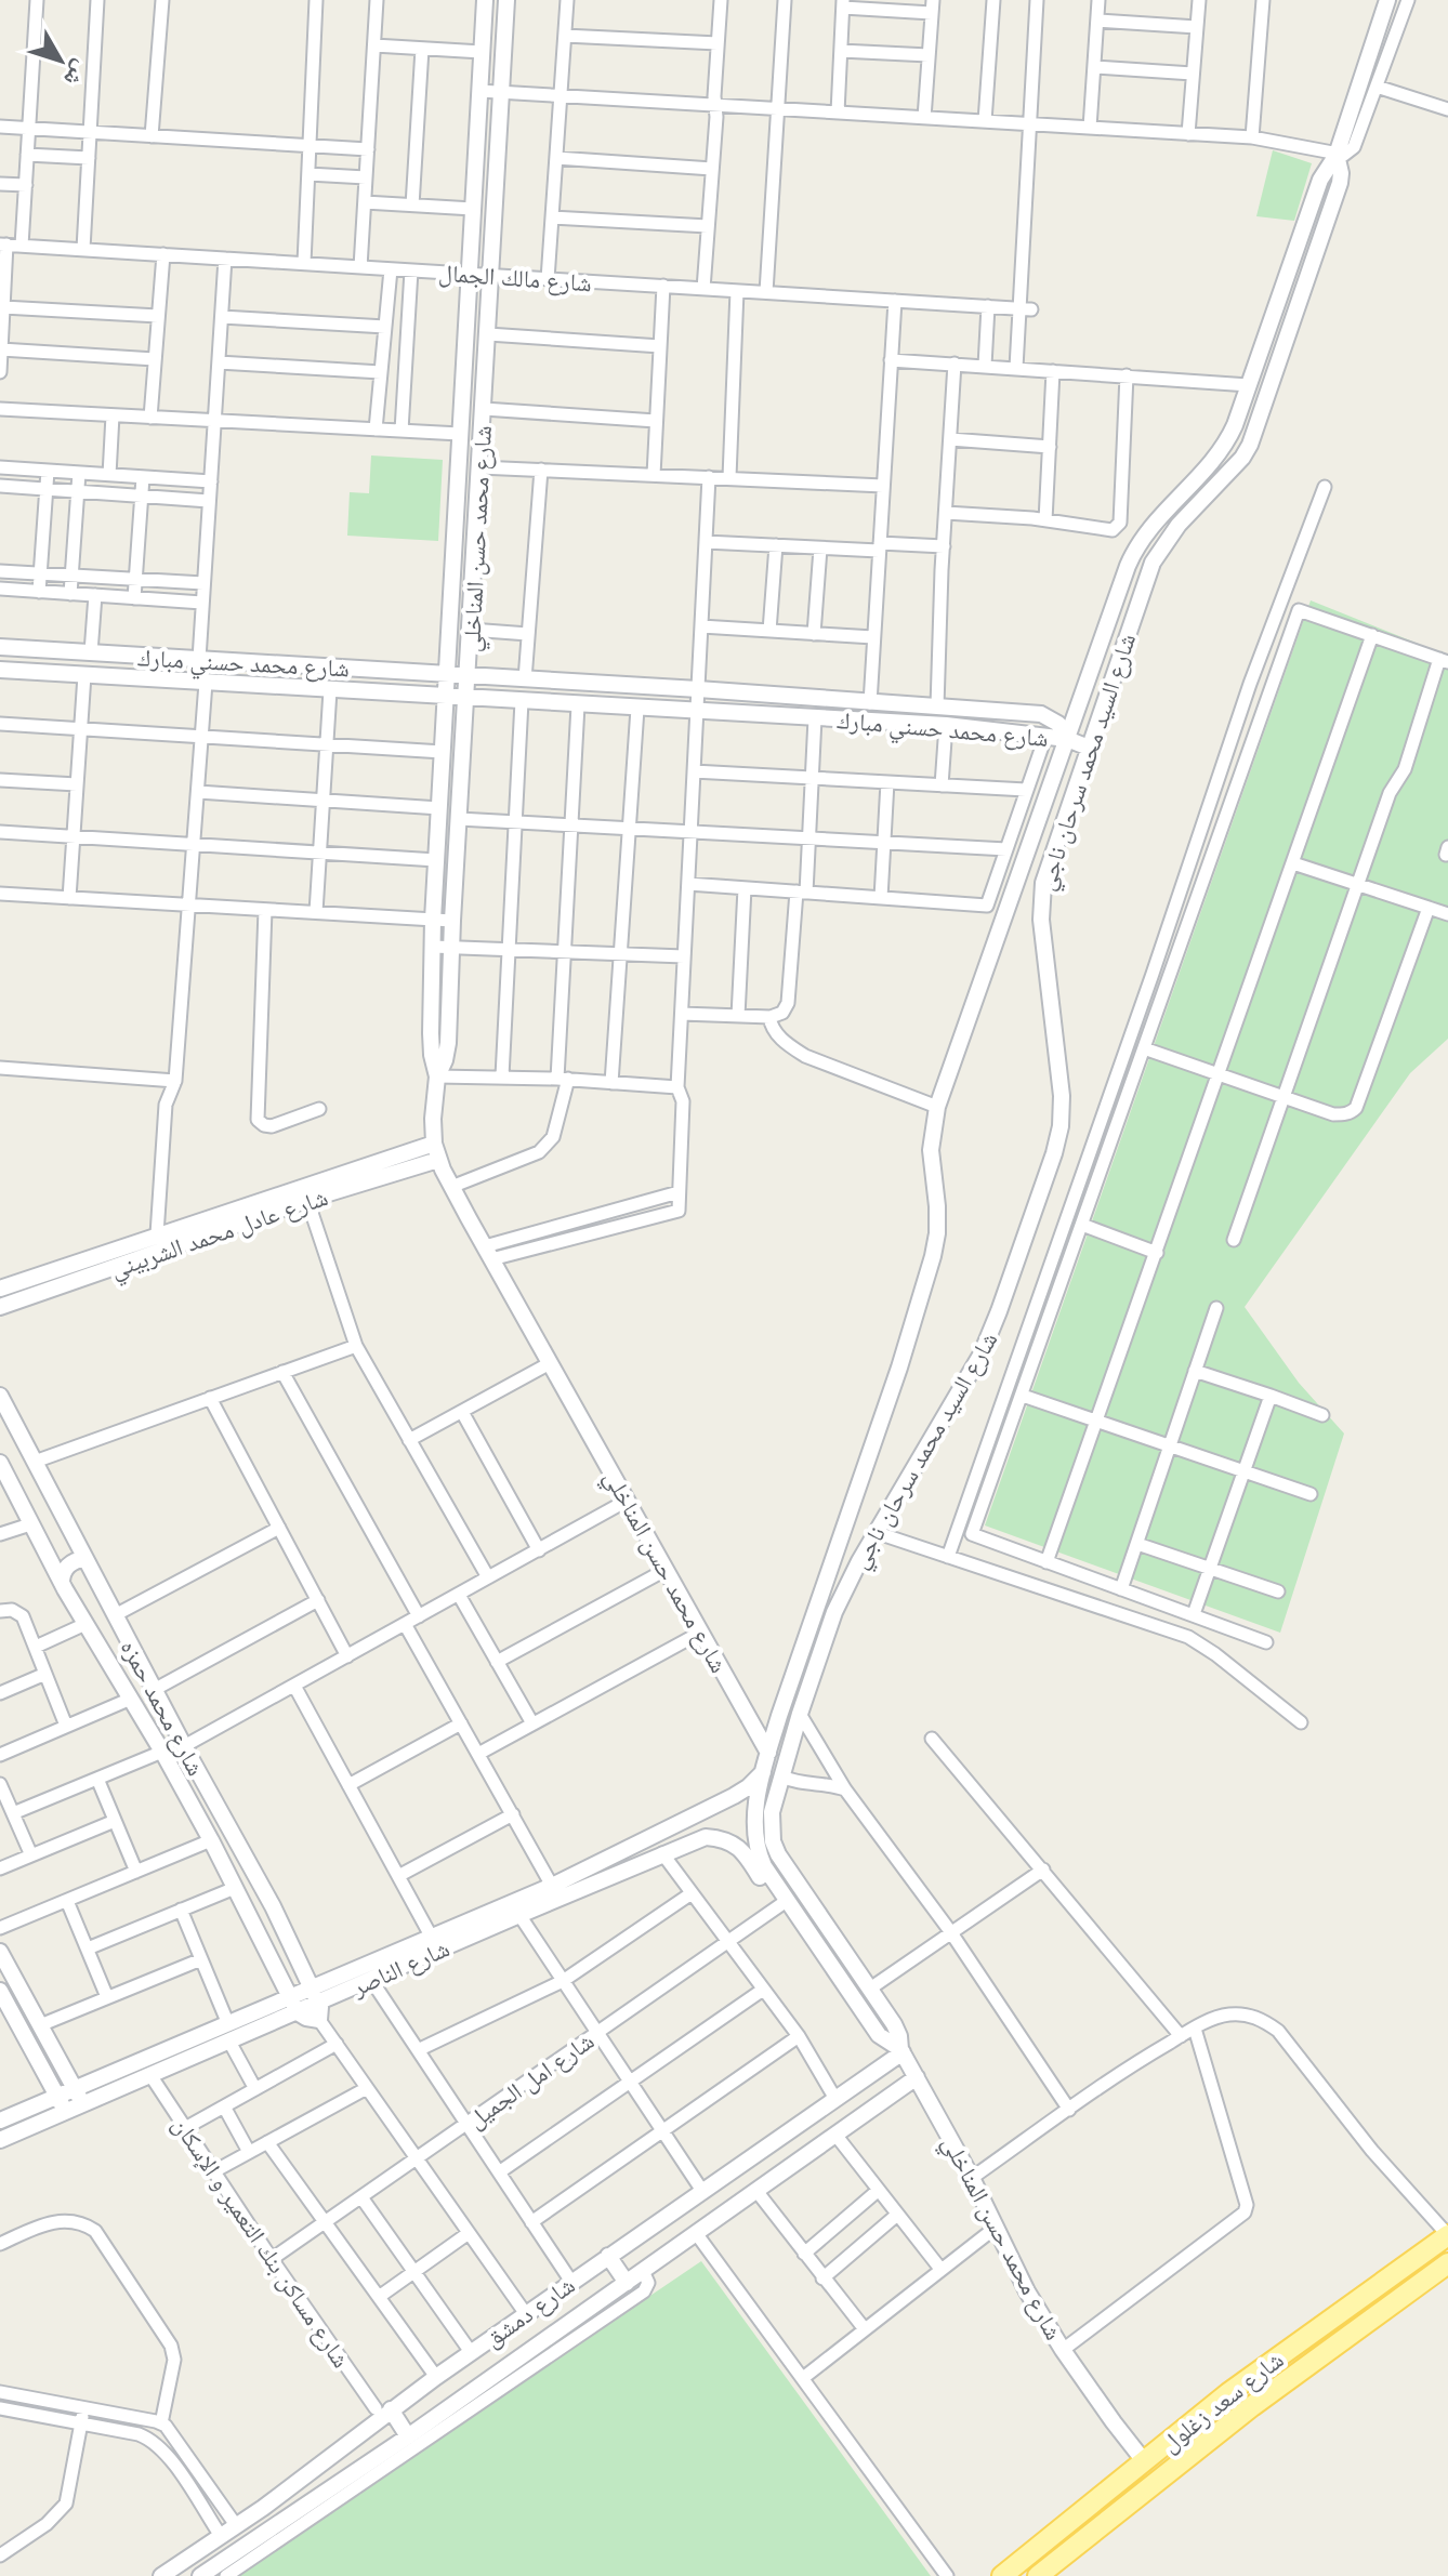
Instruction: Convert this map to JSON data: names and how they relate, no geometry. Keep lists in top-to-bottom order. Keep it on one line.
{"streets":{"main road":["شارع سعد زغلول"],"street":["شارع مالك الجمال","شارع محمد حسن المناخلي","شارع محمد حسني مبارك","شارع السيد محمد سرحان ناجي","شارع عادل محمد الشربيني","شارع محمد حمزه","شارع الناصر","شارع امل الجميل","شارع مساكن بنك التعمير و الإسكان","شارع دمشق"]},"crossings":[["شارع مالك الجمال","شارع محمد حسن المناخلي"],["شارع محمد حسن المناخلي","شارع محمد حسني مبارك"],["شارع محمد حسن المناخلي","شارع السيد محمد سرحان ناجي"],["شارع محمد حسن المناخلي","شارع عادل محمد الشربيني"],["شارع محمد حسن المناخلي","شارع الناصر"],["شارع محمد حسن المناخلي","شارع امل الجميل"],["شارع محمد حسن المناخلي","شارع دمشق"],["شارع محمد حسن المناخلي","شارع سعد زغلول"],["شارع محمد حسني مبارك","شارع السيد محمد سرحان ناجي"],["شارع محمد حمزه","شارع الناصر"],["شارع الناصر","شارع امل الجميل"],["شارع الناصر","شارع مساكن بنك التعمير و الإسكان"],["شارع امل الجميل","شارع مساكن بنك التعمير و الإسكان"],["شارع مساكن بنك التعمير و الإسكان","شارع دمشق"]],"north":"bottom right"}
